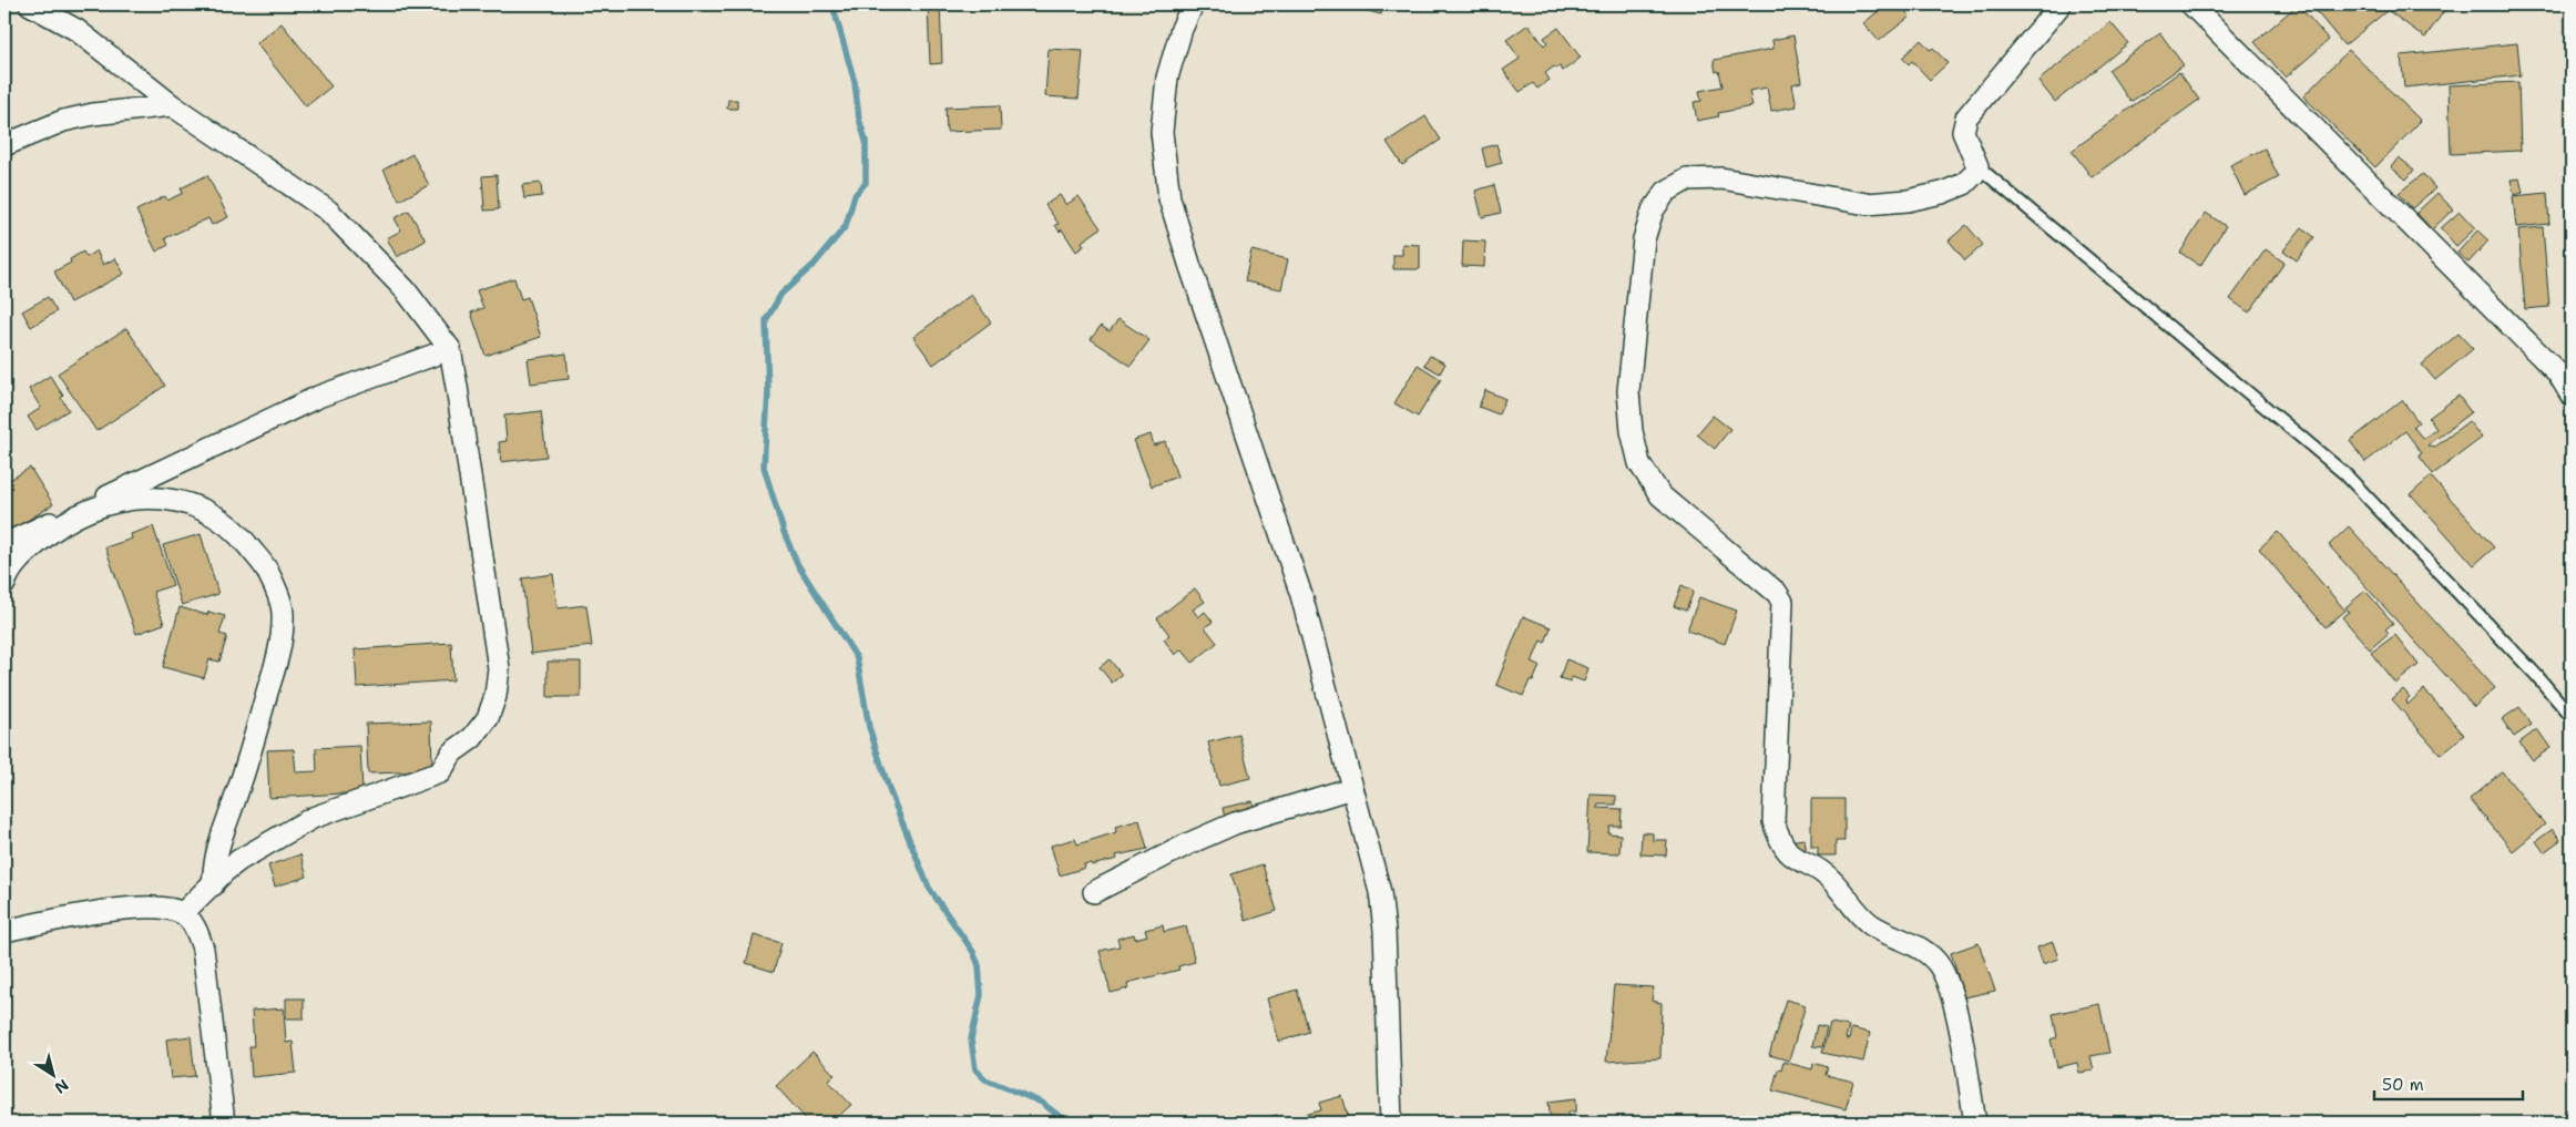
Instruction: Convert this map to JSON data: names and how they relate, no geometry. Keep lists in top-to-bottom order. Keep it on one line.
{"scale_bar":"50 m","north":"bottom right"}
